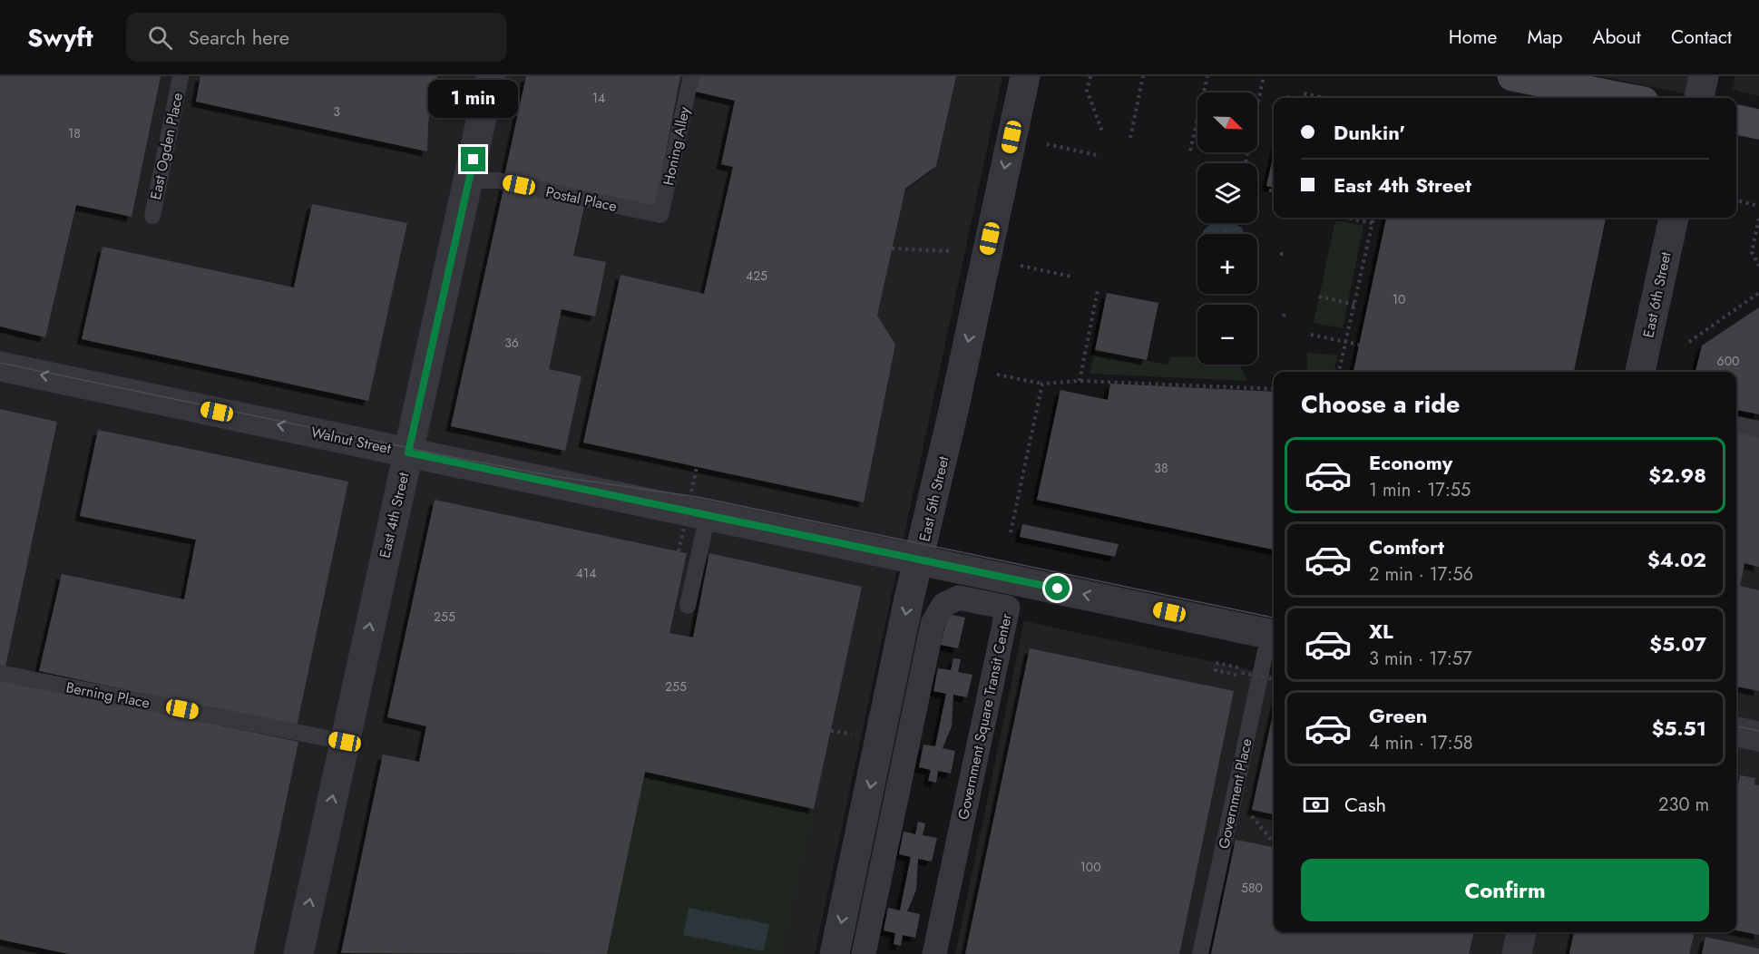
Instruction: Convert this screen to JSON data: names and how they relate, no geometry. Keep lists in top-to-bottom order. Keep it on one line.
{"streets":{"street":["East 6th Street","Walnut Street","East 5th Street","East 4th Street","Government Square Transit Center"],"lane":["East Ogden Place","Honing Alley","Postal Place","Berning Place","Government Place"]},"crossings":[["Honing Alley","Postal Place"],["Postal Place","East 4th Street"],["Walnut Street","East 5th Street"],["Walnut Street","East 4th Street"],["Walnut Street","Government Square Transit Center"],["Walnut Street","Government Place"],["East 4th Street","Berning Place"]],"one_way":["Walnut Street","East 5th Street","East 4th Street"],"house_numbers":["14","3","18","425","10","36","600","38","414","255","255","100","580"],"north":"bottom right","page":{"header":"Swyft","search":"Search here","nav":["Home","Map","About","Contact"],"bubble":"1 min","map_buttons":["+","−"],"banner":["Dunkin'","East 4th Street"],"heading":"Choose a ride","list":[{"name":"Economy","note":"1 min · 17:55","value":"$2.98"},{"name":"Comfort","note":"2 min · 17:56","value":"$4.02"},{"name":"XL","note":"3 min · 17:57","value":"$5.07"},{"name":"Green","note":"4 min · 17:58","value":"$5.51"}],"pay":["Cash","230 m"],"buttons":"Confirm"}}
